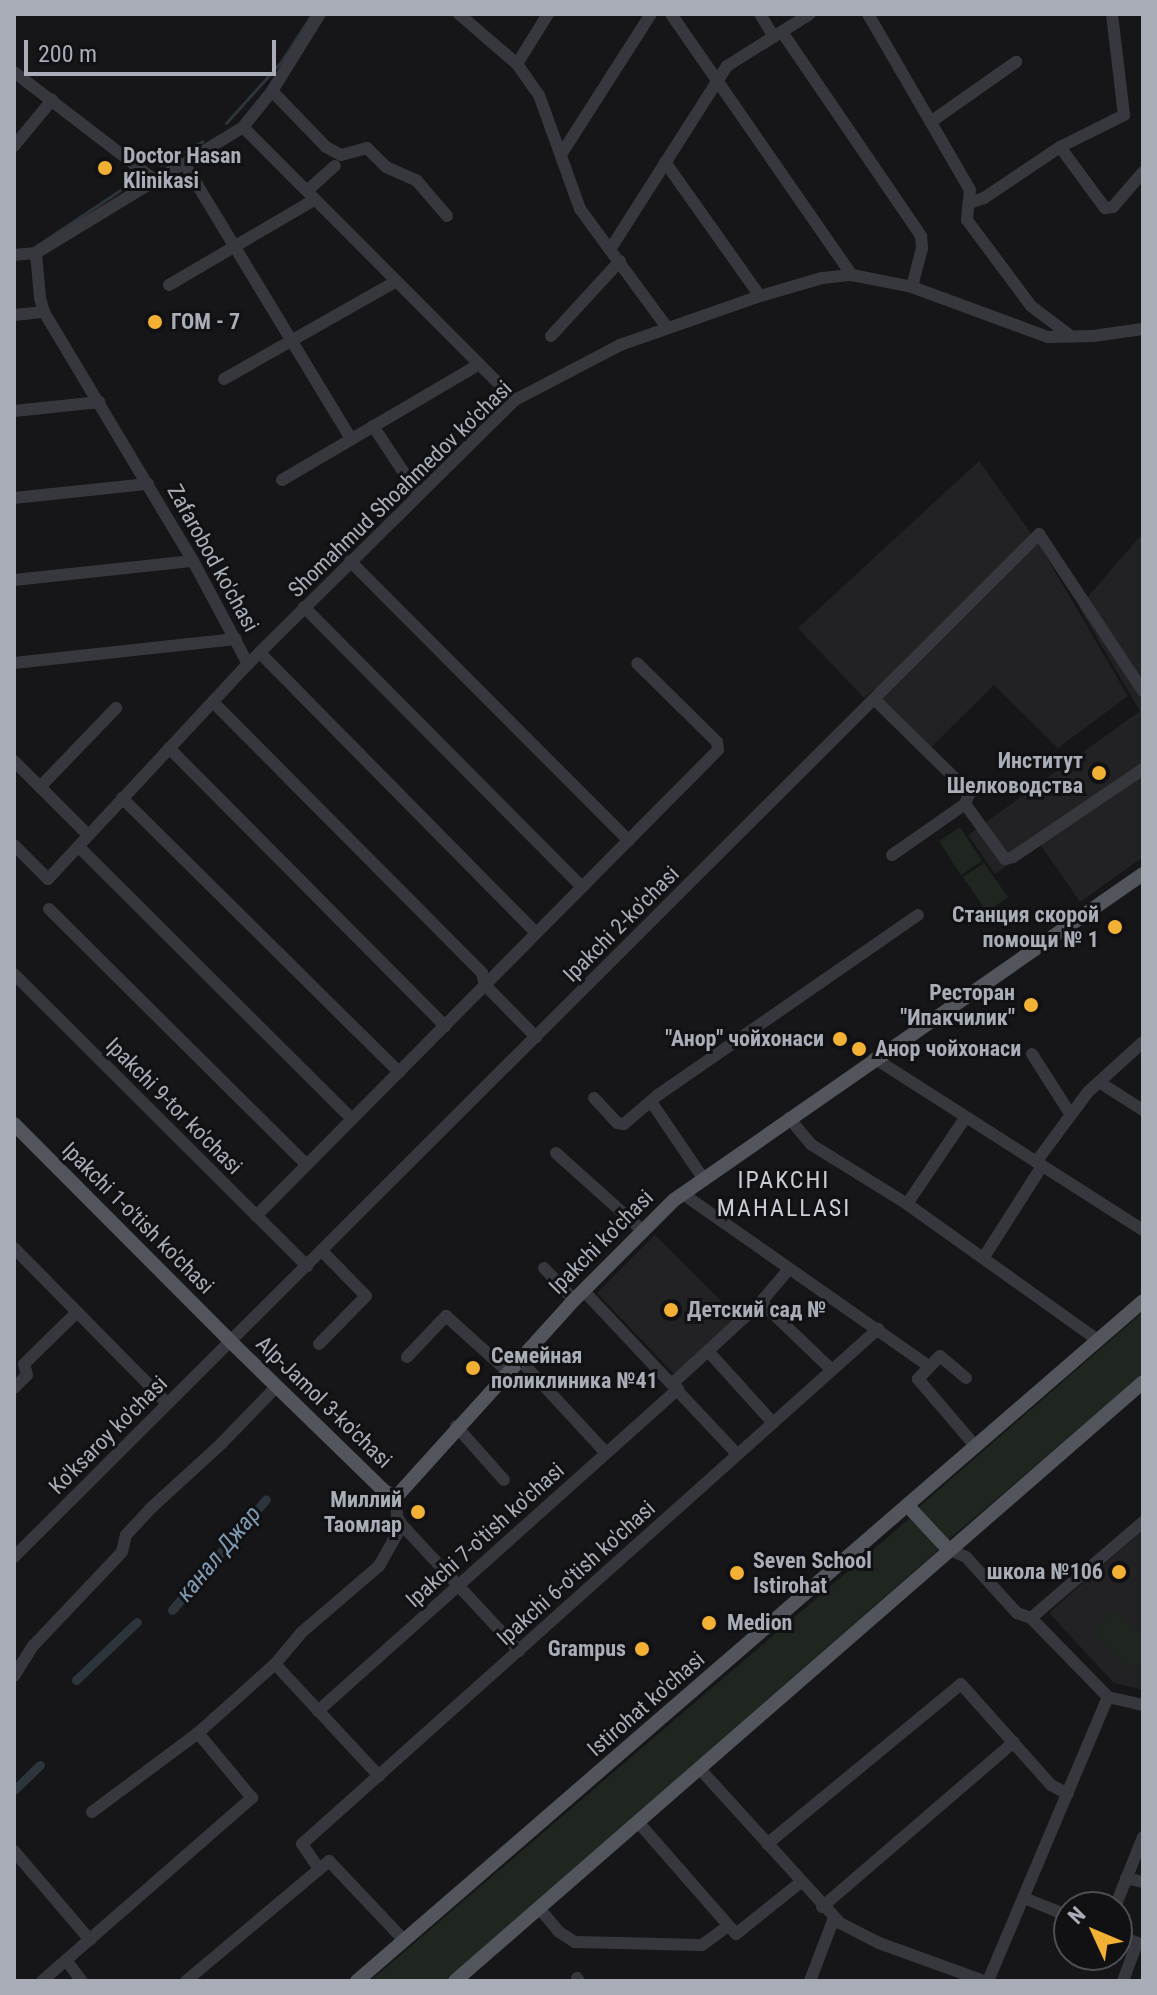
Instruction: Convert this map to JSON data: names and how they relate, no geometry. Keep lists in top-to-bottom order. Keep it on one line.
{"streets":{"main road":["Ipakchi 1-o'tish ko'chasi","Ipakchi ko'chasi","Alp-Jamol 3-ko'chasi","Istirohat ko'chasi"],"street":["Shomahmud Shoahmedov ko'chasi","Zafarobod ko'chasi","Ipakchi 2-ko'chasi","Ipakchi 9-tor ko'chasi","Ko'ksaroy ko'chasi","Ipakchi 7-o'tish ko'chasi","Ipakchi 6-o'tish ko'chasi"]},"crossings":[["Shomahmud Shoahmedov ko'chasi","Zafarobod ko'chasi"],["Ipakchi 2-ko'chasi","Ipakchi 9-tor ko'chasi"],["Ipakchi 2-ko'chasi","Ipakchi 1-o'tish ko'chasi"],["Ipakchi 2-ko'chasi","Alp-Jamol 3-ko'chasi"],["Ipakchi 2-ko'chasi","Ko'ksaroy ko'chasi"],["Ipakchi 1-o'tish ko'chasi","Alp-Jamol 3-ko'chasi"],["Ipakchi 1-o'tish ko'chasi","Ko'ksaroy ko'chasi"],["Ipakchi ko'chasi","Alp-Jamol 3-ko'chasi"],["Alp-Jamol 3-ko'chasi","Ko'ksaroy ko'chasi"]],"districts":["IPAKCHI MAHALLASI"],"water":["канал Джар"],"places":["Doctor Hasan Klinikasi","ГОМ - 7","Институт Шелководства","Станция скорой помощи № 1","Ресторан \"Ипакчилик\"","\"Анор\" чойхонаси","Анор чойхонаси","Детский сад №","Семейная поликлиника №41","Миллий Таомлар","школа №106","Seven School Istirohat","Medion","Grampus"],"scale_bar":"200 m","north":"top left"}
